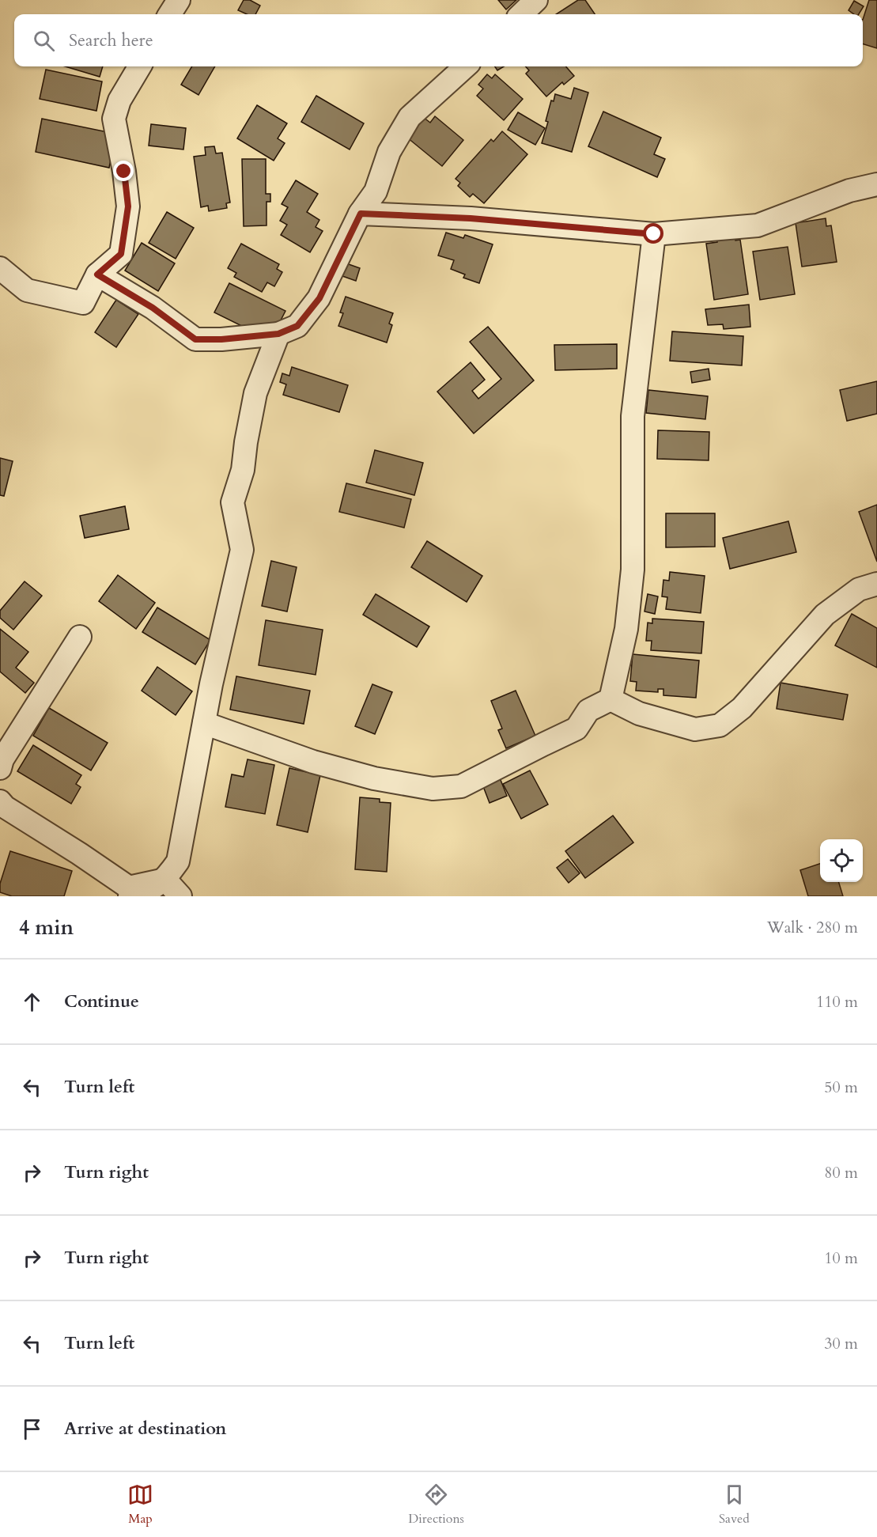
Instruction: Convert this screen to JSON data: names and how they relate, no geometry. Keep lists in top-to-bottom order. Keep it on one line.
{"page":{"search":"Search here","heading":["4 min","Walk · 280 m"],"list":[["Continue","110 m"],["Turn left","50 m"],["Turn right","80 m"],["Turn right","10 m"],["Turn left","30 m"],"Arrive at destination"],"nav":["Map","Directions","Saved"]}}
